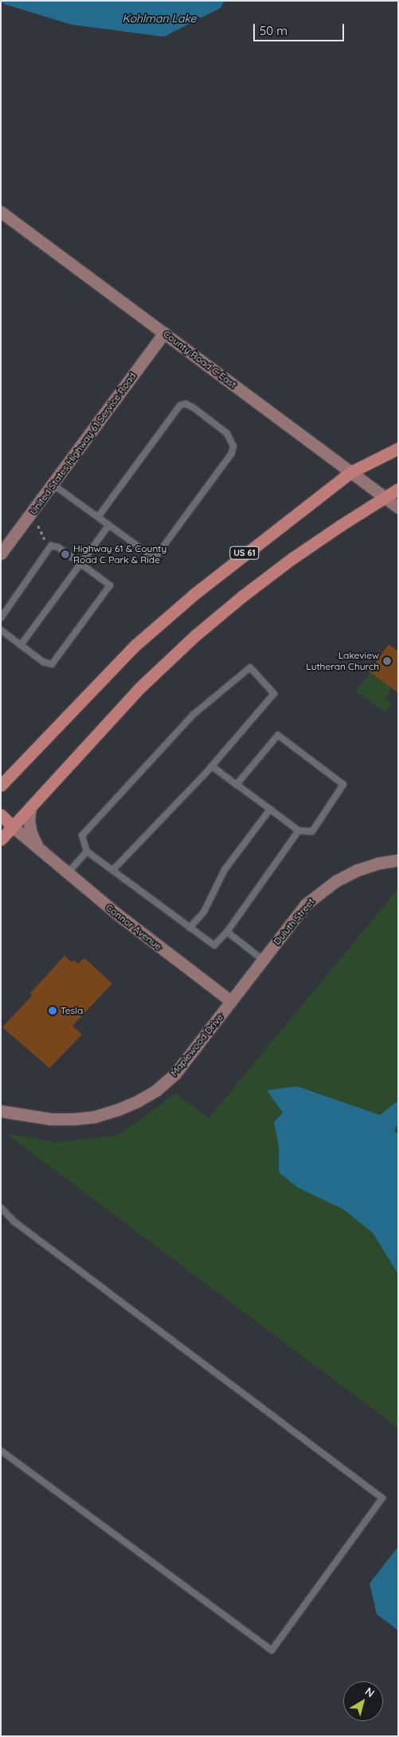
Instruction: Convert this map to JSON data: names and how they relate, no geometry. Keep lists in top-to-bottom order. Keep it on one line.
{"streets":{"main road":["US 61","Connor Avenue"],"street":["County Road C East","United States Highway 61 Service Road","Duluth Street","Maplewood Drive"]},"crossings":[["County Road C East","United States Highway 61 Service Road"],["County Road C East","US 61"],["Duluth Street","Connor Avenue"],["Duluth Street","Maplewood Drive"],["Connor Avenue","Maplewood Drive"]],"water":["Kohlman Lake"],"places":["Highway 61 & County Road C Park & Ride","Lakeview Lutheran Church","Tesla"],"scale_bar":"50 m","north":"top right"}
